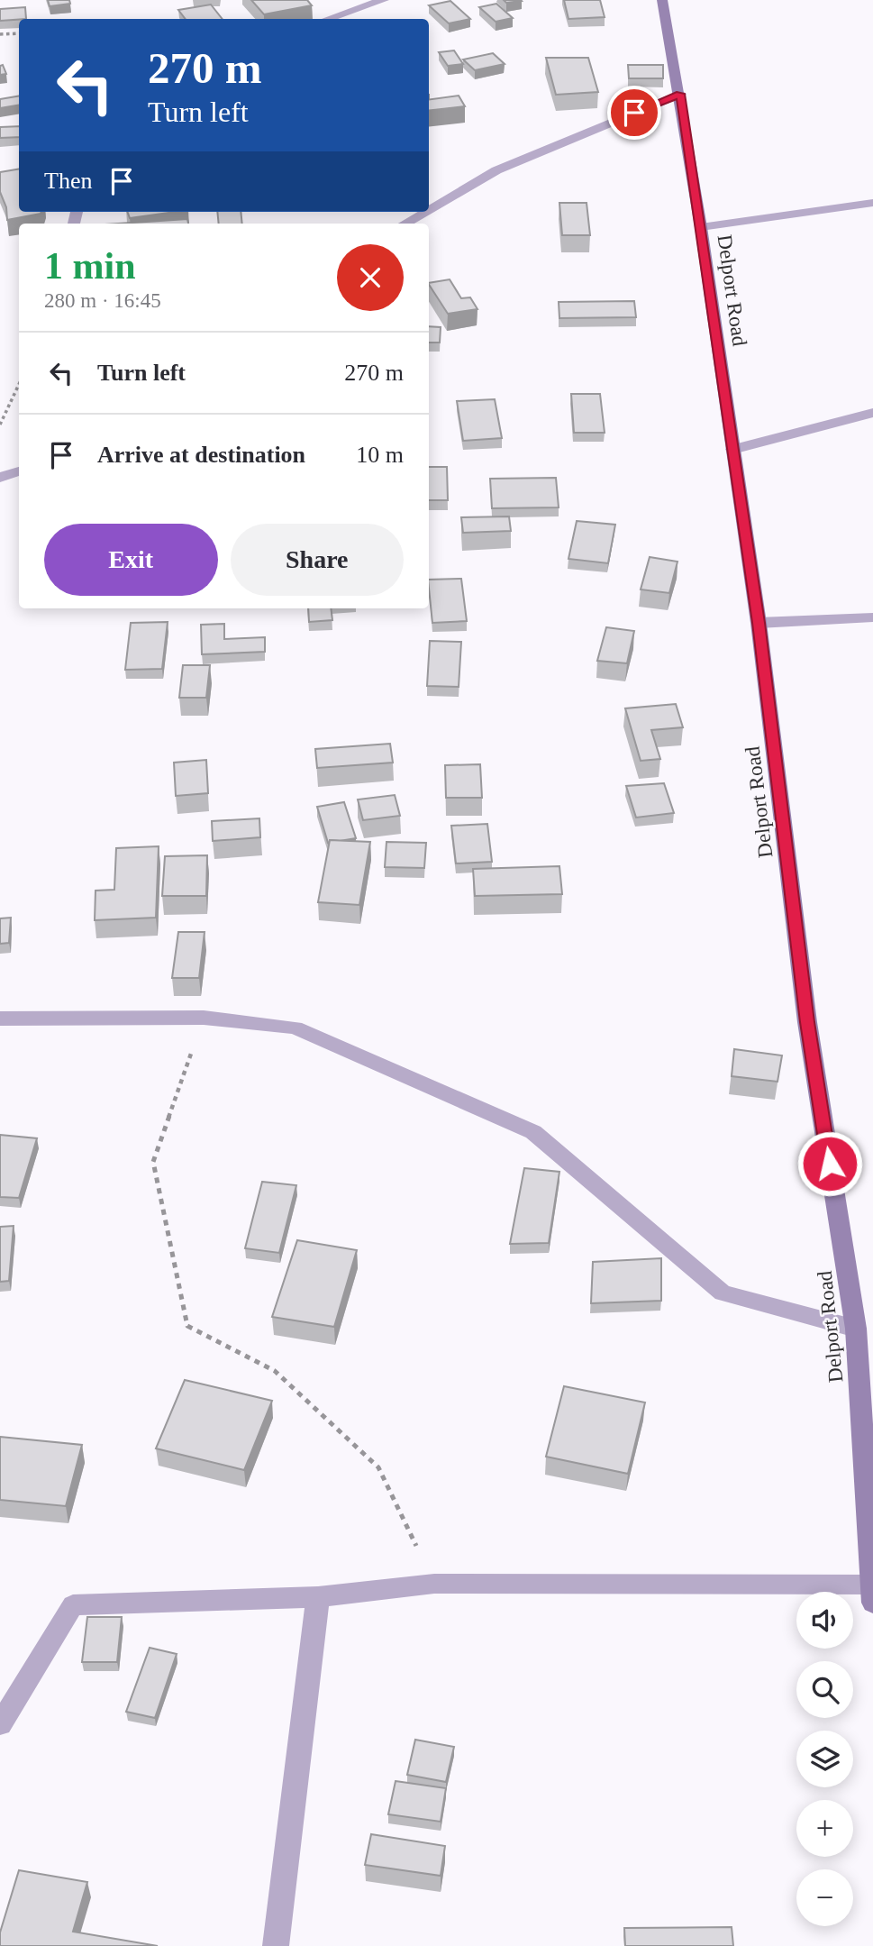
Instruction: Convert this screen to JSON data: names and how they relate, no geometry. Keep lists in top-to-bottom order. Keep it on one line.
{"streets":{"street":["Delport Road"]},"page":{"turn":["270 m","Turn left"],"then":"Then","heading":["1 min","280 m · 16:45"],"list":[{"name":"Turn left","value":"270 m"},{"name":"Arrive at destination","value":"10 m"}],"buttons":["Exit","Share"],"map_buttons":["+","−"]}}
